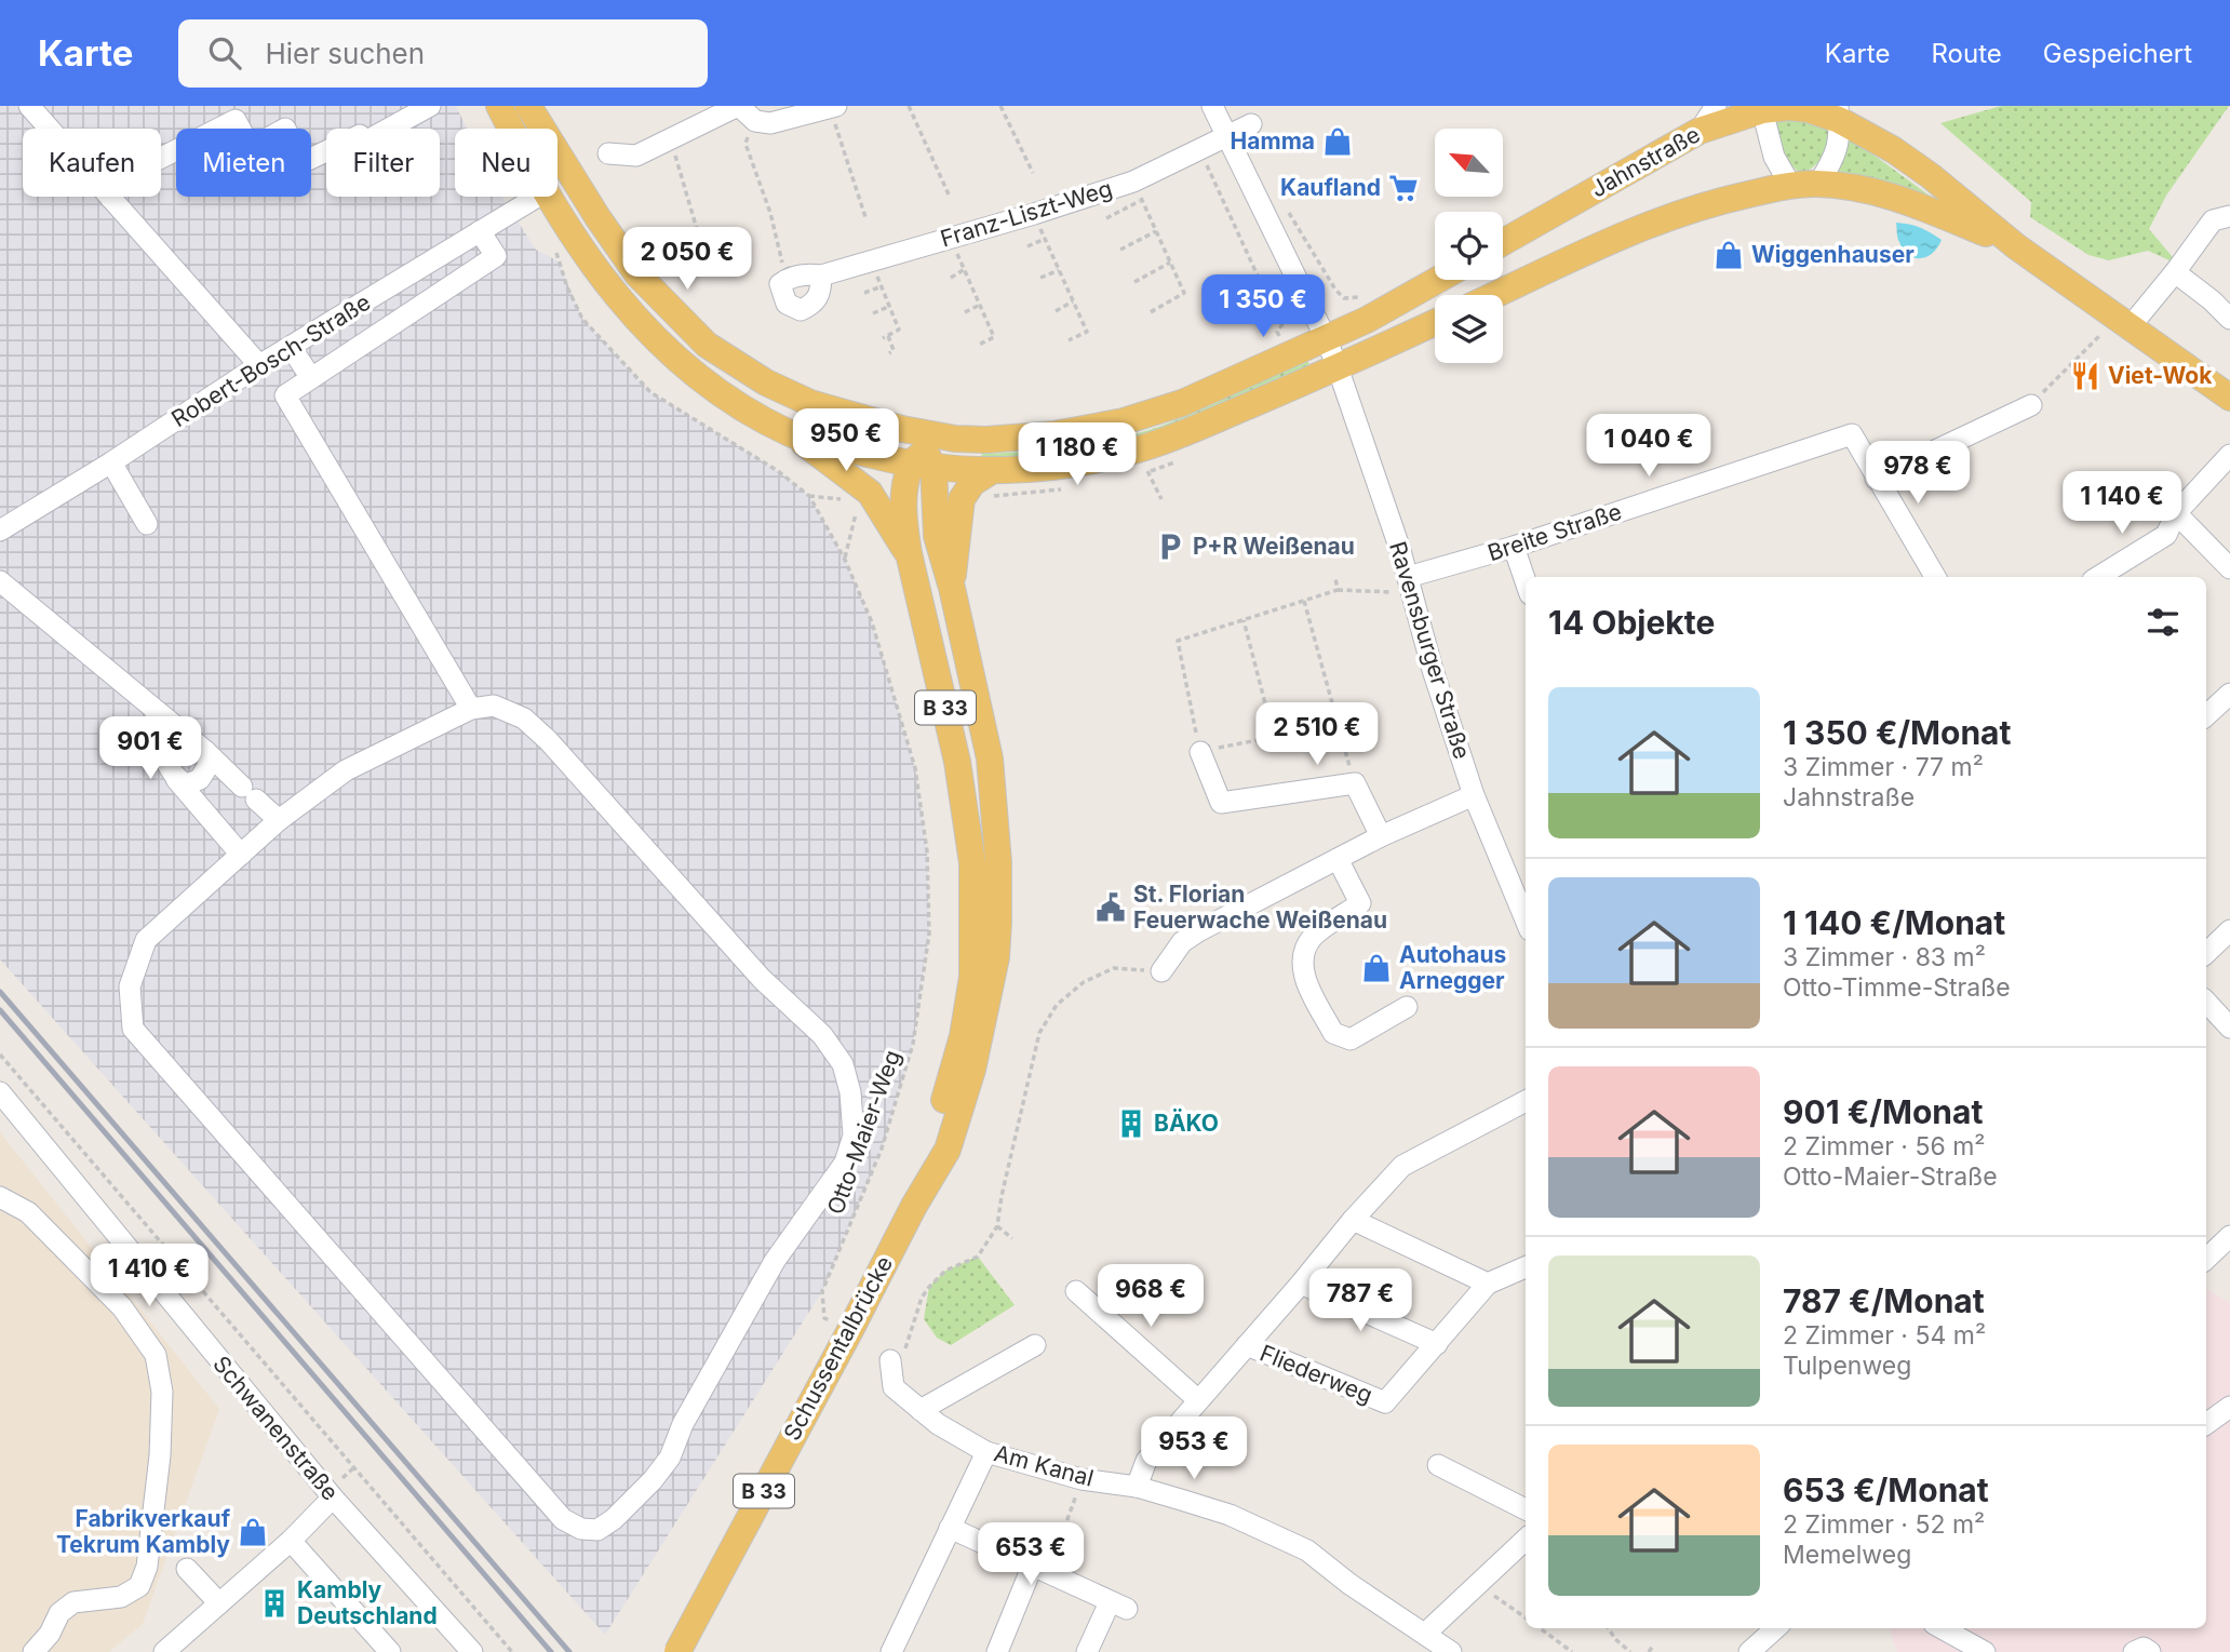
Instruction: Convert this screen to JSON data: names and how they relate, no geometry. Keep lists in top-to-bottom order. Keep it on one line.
{"streets":{"main road":["Jahnstraße","B 33","Schussentalbrücke"],"street":["Franz-Liszt-Weg","Robert-Bosch-Straße","Breite Straße","Ravensburger Straße","Fliederweg","Schwanenstraße","Am Kanal"],"path":["Otto-Maier-Weg"]},"crossings":[["Breite Straße","Ravensburger Straße"],["B 33","Schussentalbrücke"]],"places":{"shop":["Hamma","Wiggenhauser","Autohaus Arnegger","Fabrikverkauf Tekrum Kambly"],"supermarket":["Kaufland"],"restaurant":["Viet-Wok"],"parking":["P+R Weißenau"],"public building":["St. Florian Feuerwache Weißenau"],"building":["BÄKO","Kambly Deutschland"]},"north":"top left","page":{"header":"Karte","search":"Hier suchen","nav":["Karte","Route","Gespeichert"],"chip":["Kaufen","Mieten","Filter","Neu"],"price":["2 050 €","1 350 €","950 €","1 040 €","1 180 €","978 €","1 140 €","2 510 €","901 €","1 410 €","968 €","787 €","953 €","653 €"],"heading":"14 Objekte","list":[{"name":"1 350 €/Monat","note":"3 Zimmer · 77 m² · Jahnstraße"},{"name":"1 140 €/Monat","note":"3 Zimmer · 83 m² · Otto-Timme-Straße"},{"name":"901 €/Monat","note":"2 Zimmer · 56 m² · Otto-Maier-Straße"},{"name":"787 €/Monat","note":"2 Zimmer · 54 m² · Tulpenweg"},{"name":"653 €/Monat","note":"2 Zimmer · 52 m² · Memelweg"}]}}
